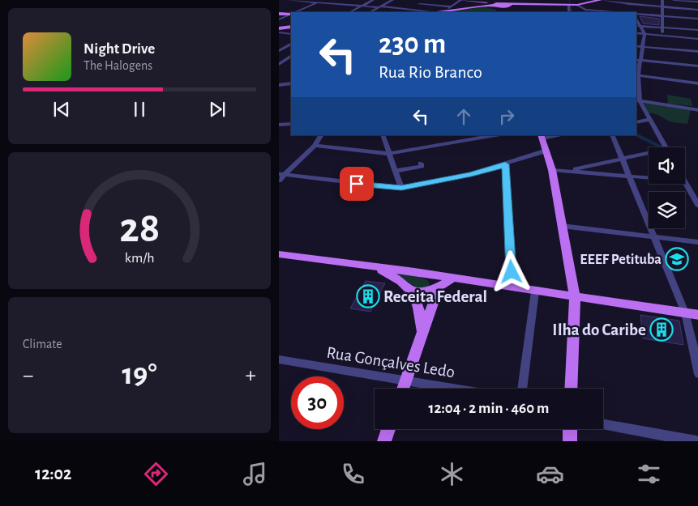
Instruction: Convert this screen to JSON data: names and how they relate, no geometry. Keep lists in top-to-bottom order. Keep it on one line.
{"streets":{"street":["Rua Gonçalves Ledo"]},"places":{"school or university":["EEEF Petituba"],"building":["Receita Federal","Ilha do Caribe"]},"page":{"turn":["230 m","Rua Rio Branco"],"song":["Night Drive","The Halogens"],"tile":"Climate","heat":["−","19°","+"],"limit":"30","trip":"12:04 · 2 min · 460 m","tabs":"12:02","gauge":["28","km/h"]}}
